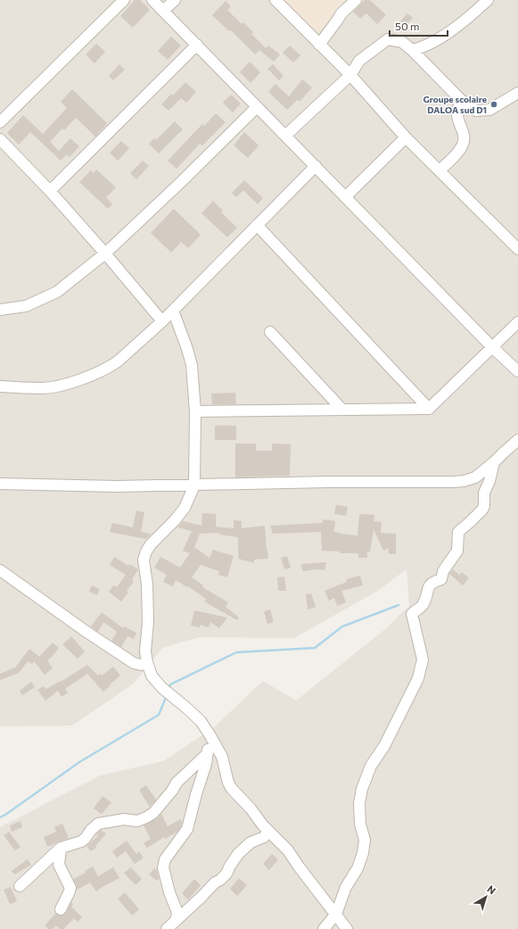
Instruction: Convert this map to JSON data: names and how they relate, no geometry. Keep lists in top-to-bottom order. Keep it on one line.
{"places":["Groupe scolaire DALOA sud D1"],"scale_bar":"50 m","north":"top right"}
